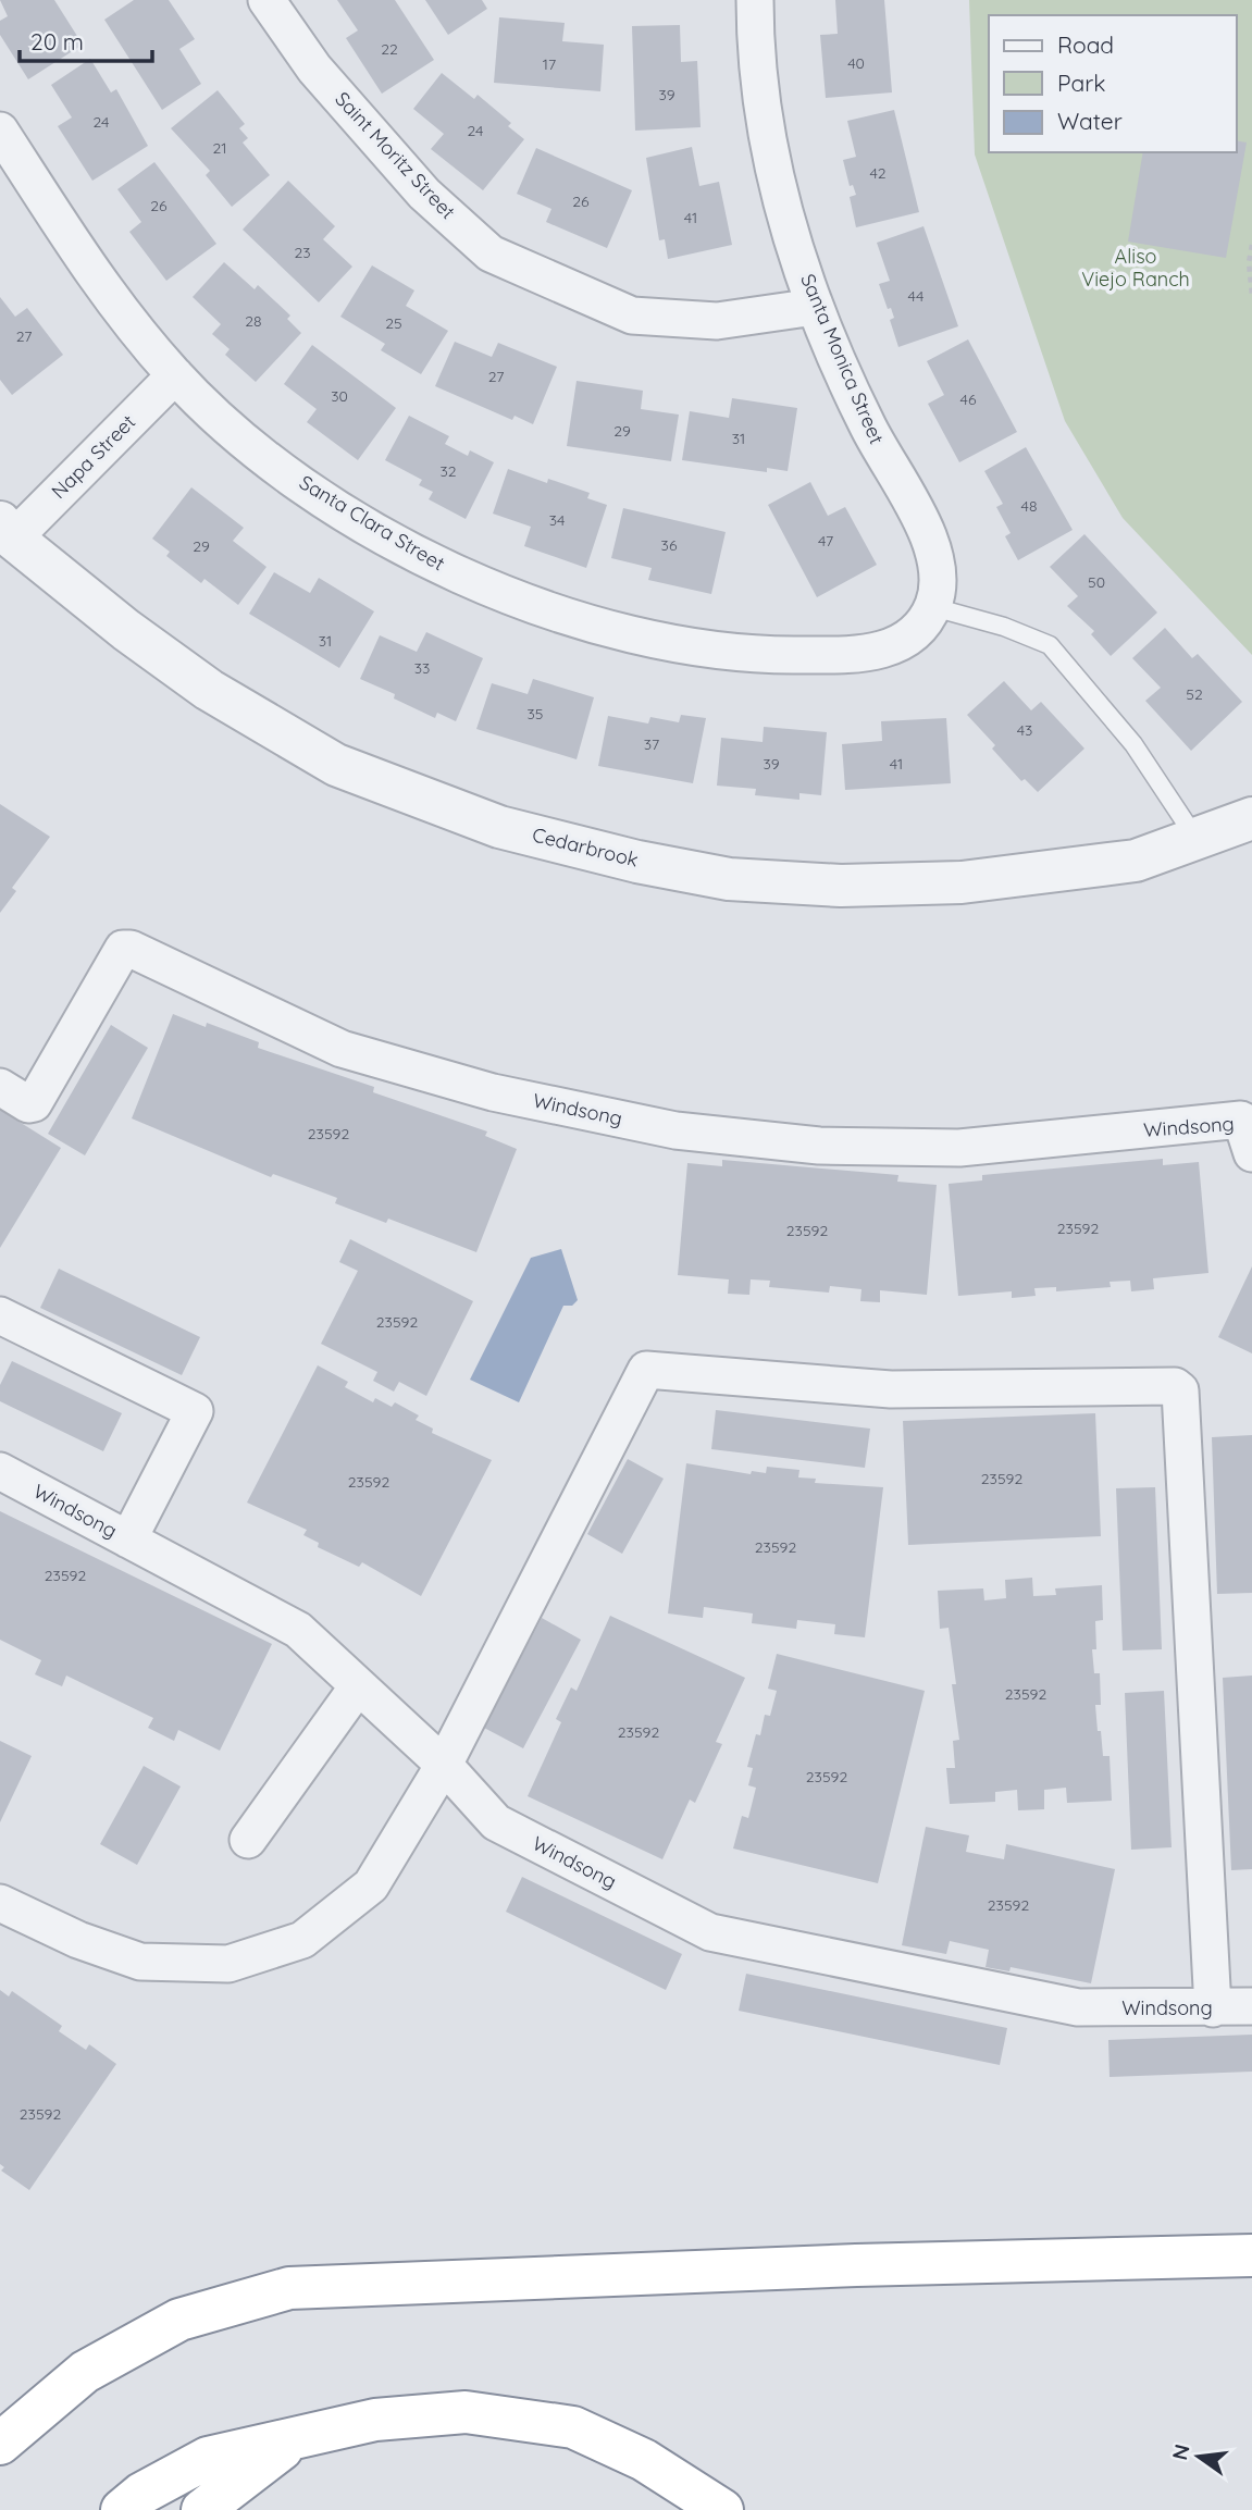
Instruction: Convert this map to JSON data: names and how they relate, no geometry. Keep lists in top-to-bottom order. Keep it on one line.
{"streets":{"street":["Saint Moritz Street","Santa Monica Street","Napa Street","Santa Clara Street","Cedarbrook","Windsong"]},"crossings":[["Saint Moritz Street","Santa Monica Street"],["Santa Monica Street","Santa Clara Street"],["Napa Street","Santa Clara Street"],["Napa Street","Cedarbrook"]],"parks":["Aliso Viejo Ranch"],"house_numbers":["22","40","17","39","24","24","21","42","26","26","41","23","44","28","25","27","27","30","46","29","31","32","48","34","47","36","29","50","31","33","52","35","43","37","39","41","23592","23592","23592","23592","23592","23592","23592","23592","23592","23592","23592","23592","23592"],"legend":["Road","Park","Water"],"scale_bar":"20 m","north":"left"}
